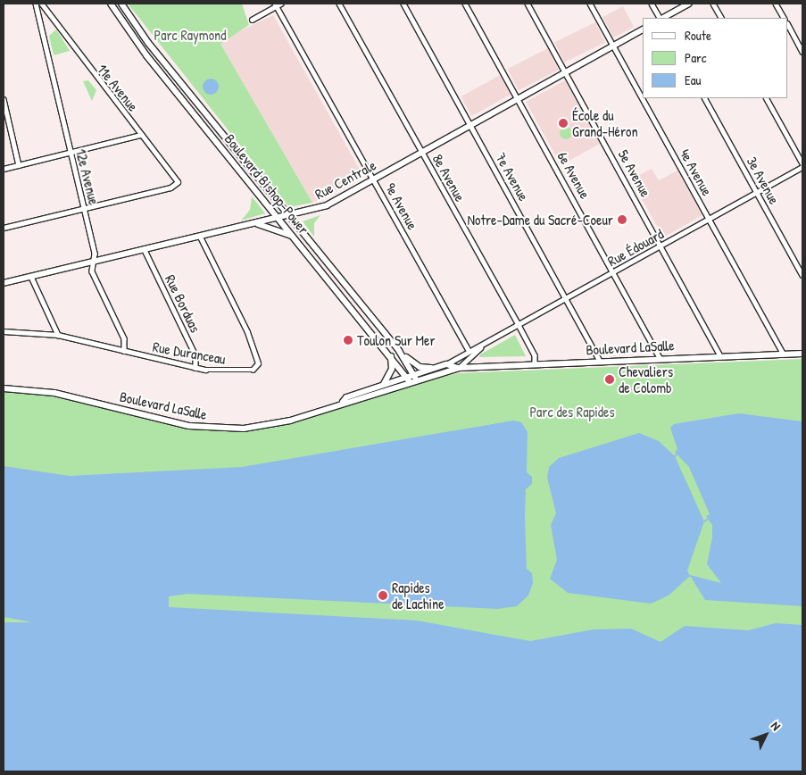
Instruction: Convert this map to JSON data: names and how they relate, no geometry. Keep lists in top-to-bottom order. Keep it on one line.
{"streets":{"street":["11e Avenue","4e Avenue","5e Avenue","6e Avenue","12e Avenue","7e Avenue","8e Avenue","Rue Centrale","3e Avenue","Boulevard Bishop-Power","9e Avenue","Rue Édouard","Rue Borduas","Boulevard LaSalle","Rue Duranceau"]},"crossings":[["11e Avenue","12e Avenue"],["4e Avenue","Rue Centrale"],["4e Avenue","Rue Édouard"],["4e Avenue","Boulevard LaSalle"],["5e Avenue","Rue Centrale"],["5e Avenue","Rue Édouard"],["5e Avenue","Boulevard LaSalle"],["6e Avenue","Rue Centrale"],["6e Avenue","Rue Édouard"],["6e Avenue","Boulevard LaSalle"],["12e Avenue","Rue Centrale"],["12e Avenue","Rue Duranceau"],["7e Avenue","Rue Centrale"],["7e Avenue","Rue Édouard"],["7e Avenue","Boulevard LaSalle"],["8e Avenue","Rue Centrale"],["8e Avenue","Rue Édouard"],["8e Avenue","Boulevard LaSalle"],["Rue Centrale","Boulevard Bishop-Power"],["Rue Centrale","9e Avenue"],["Rue Centrale","Rue Borduas"],["Rue Centrale","Rue Duranceau"],["3e Avenue","Rue Édouard"],["Boulevard Bishop-Power","Boulevard LaSalle"],["9e Avenue","Rue Édouard"],["Rue Édouard","Boulevard LaSalle"],["Rue Borduas","Rue Duranceau"]],"parks":["Parc Raymond","Parc des Rapides"],"places":["École du Grand-Héron","Notre-Dame du Sacré-Coeur","Toulon Sur Mer","Chevaliers de Colomb","Rapides de Lachine"],"legend":["Route","Parc","Eau"],"north":"top right"}
